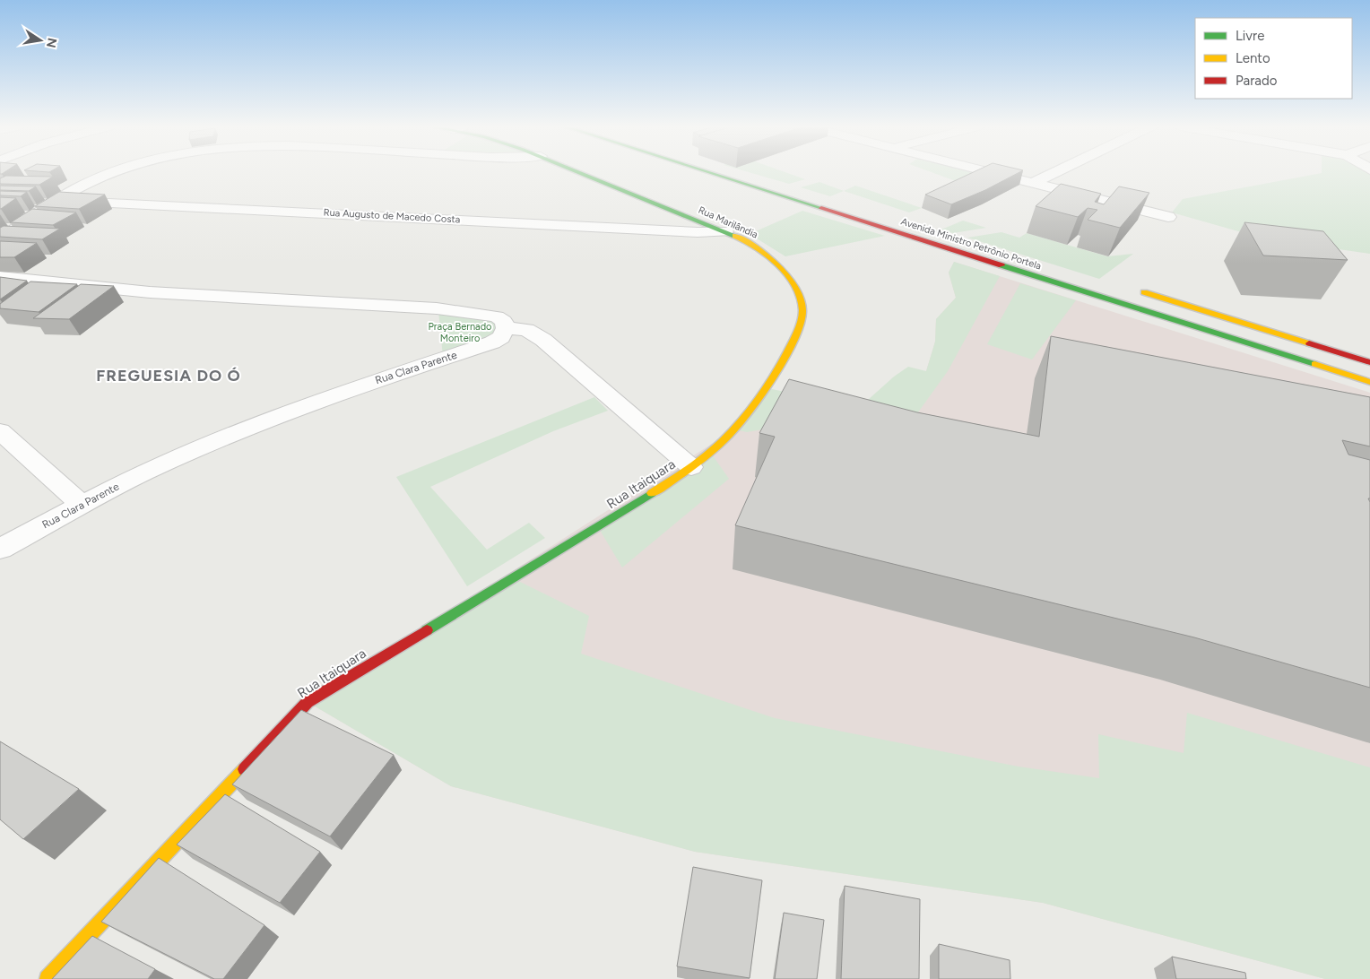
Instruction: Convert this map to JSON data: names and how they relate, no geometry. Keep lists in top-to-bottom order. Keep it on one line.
{"streets":{"street":["Rua Augusto de Macedo Costa","Rua Marilândia","Avenida Ministro Petrônio Portela","Rua Clara Parente","Rua Itaiquara"]},"crossings":[["Rua Augusto de Macedo Costa","Rua Marilândia"],["Rua Marilândia","Rua Itaiquara"]],"districts":["FREGUESIA DO Ó"],"parks":["Praça Bernado Monteiro"],"legend":["Livre","Lento","Parado"],"north":"right"}
